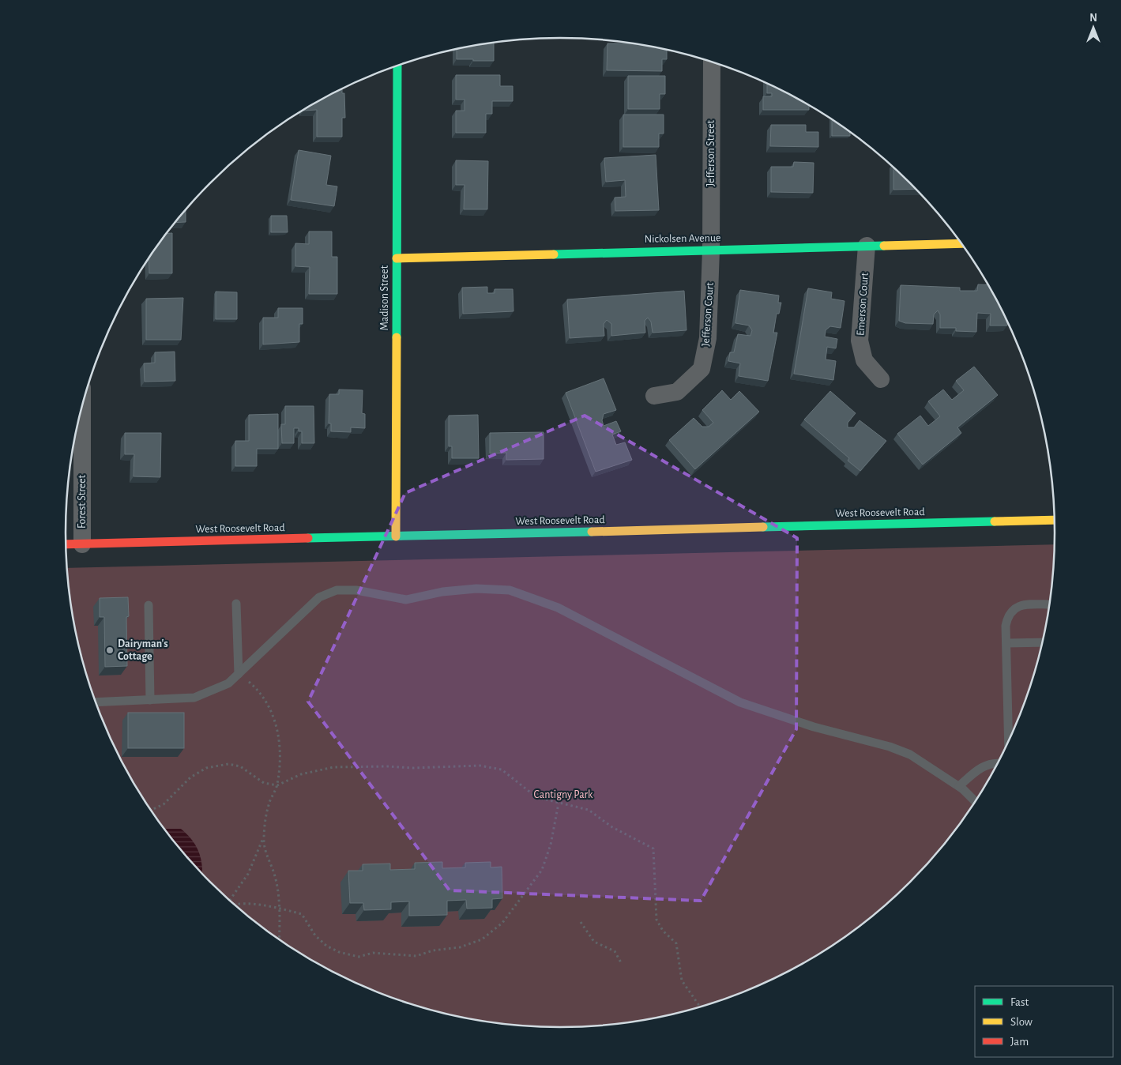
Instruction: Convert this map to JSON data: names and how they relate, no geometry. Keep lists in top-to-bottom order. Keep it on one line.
{"streets":{"street":["Jefferson Street","Nickolsen Avenue","Madison Street","Emerson Court","Jefferson Court","Forest Street","West Roosevelt Road"]},"crossings":[["Jefferson Street","Nickolsen Avenue"],["Jefferson Street","Jefferson Court"],["Nickolsen Avenue","Madison Street"],["Nickolsen Avenue","Emerson Court"],["Nickolsen Avenue","Jefferson Court"],["Madison Street","West Roosevelt Road"],["Forest Street","West Roosevelt Road"]],"parks":["Cantigny Park"],"places":["Dairyman's Cottage"],"legend":["Fast","Slow","Jam"],"north":"top"}
